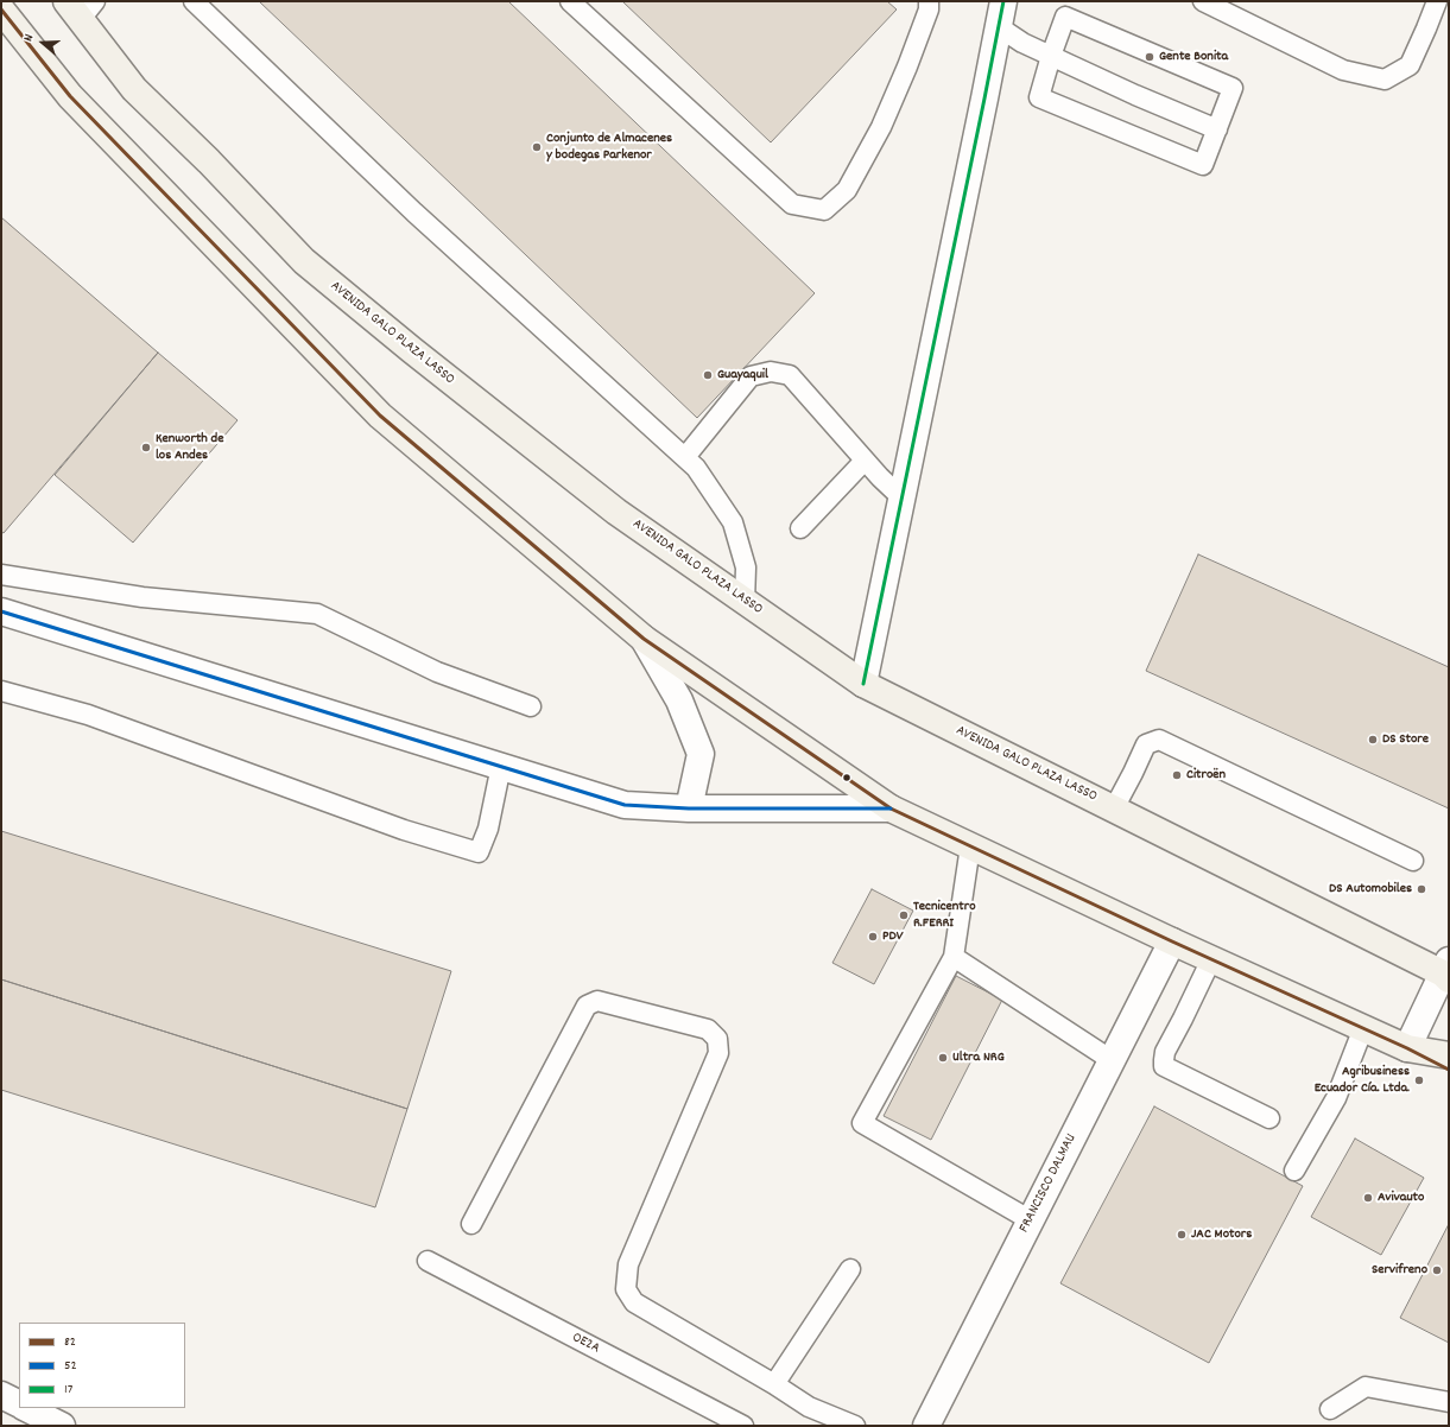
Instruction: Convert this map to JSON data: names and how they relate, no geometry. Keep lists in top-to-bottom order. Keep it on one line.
{"streets":{"main road":["AVENIDA GALO PLAZA LASSO"],"street":["FRANCISCO DALMAU"],"lane":["OE2A"]},"places":["Gente Bonita","Conjunto de Almacenes y bodegas Parkenor","Guayaquil","Kenworth de los Andes","DS Store","Citroën","DS Automobiles","Tecnicentro R.FERRI","PDV","Ultra NRG","Agribusiness Ecuador Cía. Ltda.","Avivauto","JAC Motors","Servifreno"],"lines":["transit line 17","transit line 82","transit line 52"],"legend":["82","52","17"],"north":"left"}
